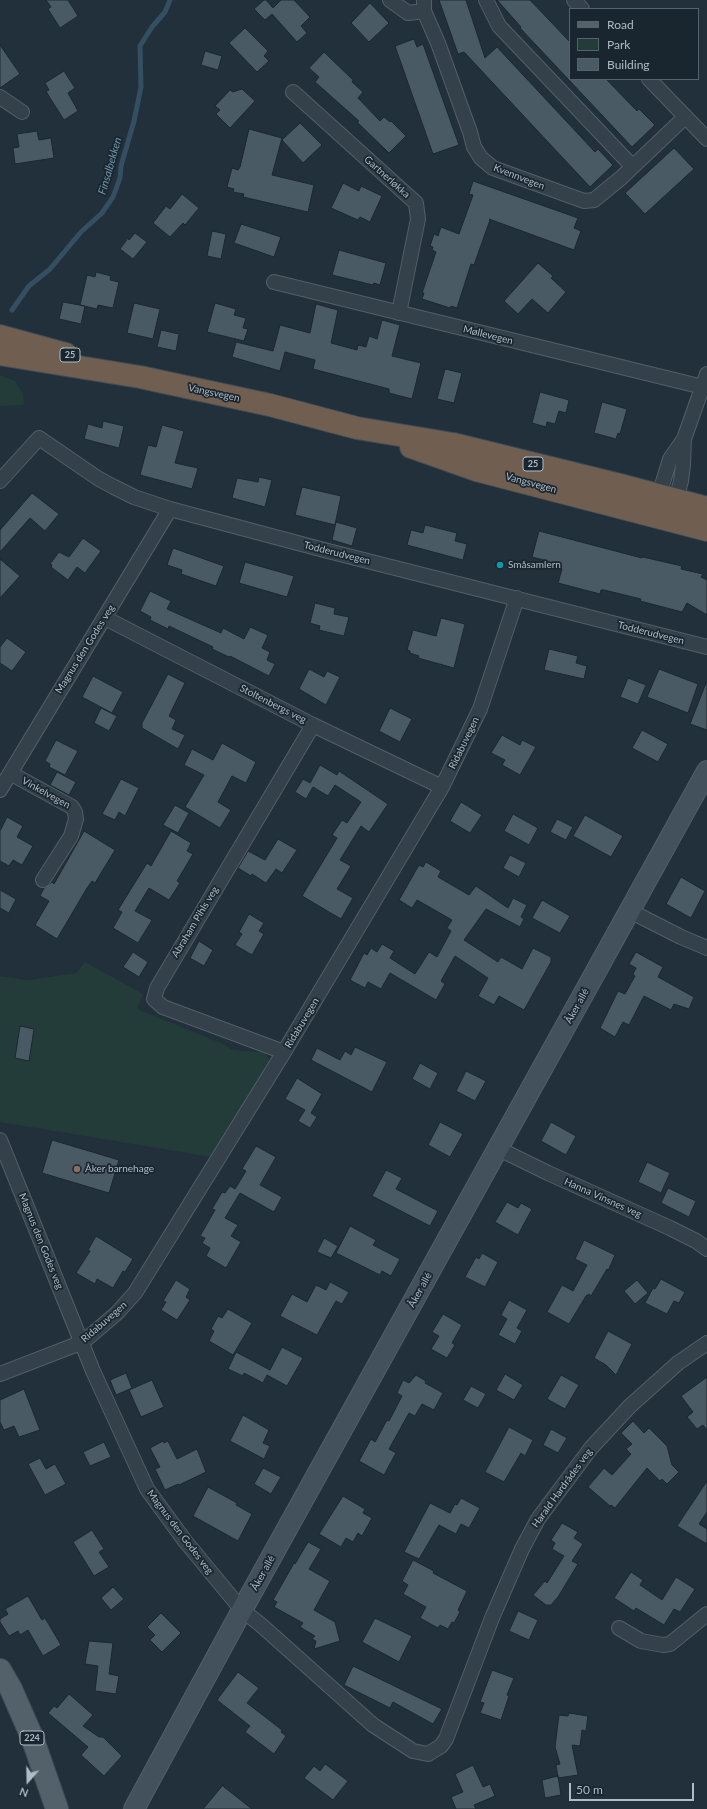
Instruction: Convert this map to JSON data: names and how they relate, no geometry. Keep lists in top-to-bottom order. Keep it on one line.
{"streets":{"highway":["25","Vangsvegen"],"main road":["224"],"street":["Gartnerløkka","Kvennvegen","Møllevegen","Todderudvegen","Magnus den Godes veg","Stoltenbergs veg","Ridabuvegen","Vinkelvegen","Abraham Pihls veg","Åker allé","Hanna Vinsnes veg","Harald Hardrådes veg"]},"crossings":[["Gartnerløkka","Møllevegen"],["Todderudvegen","Magnus den Godes veg"],["Todderudvegen","Ridabuvegen"],["Magnus den Godes veg","Stoltenbergs veg"],["Magnus den Godes veg","Ridabuvegen"],["Magnus den Godes veg","Vinkelvegen"],["Magnus den Godes veg","Åker allé"],["Magnus den Godes veg","Harald Hardrådes veg"],["Stoltenbergs veg","Ridabuvegen"],["Stoltenbergs veg","Abraham Pihls veg"],["Ridabuvegen","Abraham Pihls veg"],["Åker allé","Hanna Vinsnes veg"]],"water":["Finsalbekken"],"places":["Småsamlern","Åker barnehage"],"legend":["Road","Park","Building"],"scale_bar":"50 m","north":"bottom"}
